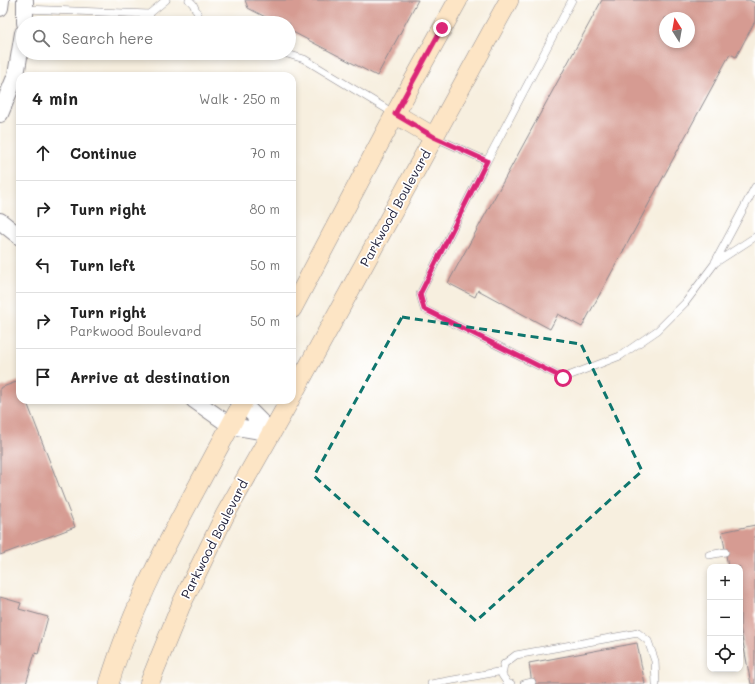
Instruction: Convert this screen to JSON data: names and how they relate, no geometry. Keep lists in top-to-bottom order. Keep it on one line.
{"streets":{"main road":["Parkwood Boulevard"]},"north":"top","page":{"search":"Search here","heading":["4 min","Walk · 250 m"],"list":[["Continue","70 m"],["Turn right","80 m"],["Turn left","50 m"],["Turn right","Parkwood Boulevard","50 m"],"Arrive at destination"],"map_buttons":["+","−"]}}
